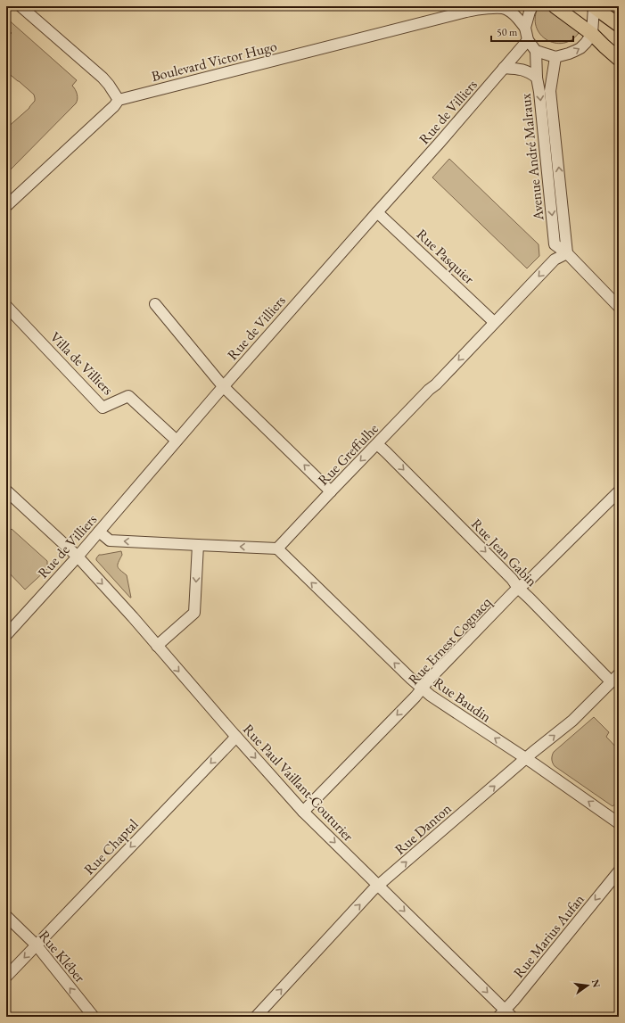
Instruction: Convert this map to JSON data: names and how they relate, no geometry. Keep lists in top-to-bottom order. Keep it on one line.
{"streets":{"street":["Boulevard Victor Hugo","Rue de Villiers","Avenue André Malraux","Rue Pasquier","Villa de Villiers","Rue Greffulhe","Rue Jean Gabin","Rue Ernest Cognacq","Rue Baudin","Rue Paul Vaillant-Couturier","Rue Danton","Rue Chaptal","Rue Marius Aufan","Rue Kléber"]},"crossings":[["Rue de Villiers","Rue Pasquier"],["Rue de Villiers","Villa de Villiers"],["Rue de Villiers","Rue Paul Vaillant-Couturier"],["Avenue André Malraux","Rue Greffulhe"],["Rue Pasquier","Rue Greffulhe"],["Rue Greffulhe","Rue Jean Gabin"],["Rue Greffulhe","Rue Baudin"],["Rue Jean Gabin","Rue Ernest Cognacq"],["Rue Jean Gabin","Rue Danton"],["Rue Ernest Cognacq","Rue Baudin"],["Rue Ernest Cognacq","Rue Paul Vaillant-Couturier"],["Rue Baudin","Rue Danton"],["Rue Paul Vaillant-Couturier","Rue Danton"],["Rue Paul Vaillant-Couturier","Rue Chaptal"],["Rue Paul Vaillant-Couturier","Rue Marius Aufan"],["Rue Chaptal","Rue Kléber"]],"one_way":["Rue Greffulhe","Rue Jean Gabin","Rue Ernest Cognacq","Rue Baudin","Rue Paul Vaillant-Couturier","Rue Danton","Rue Chaptal","Rue Marius Aufan","Rue Kléber"],"scale_bar":"50 m","north":"right"}
